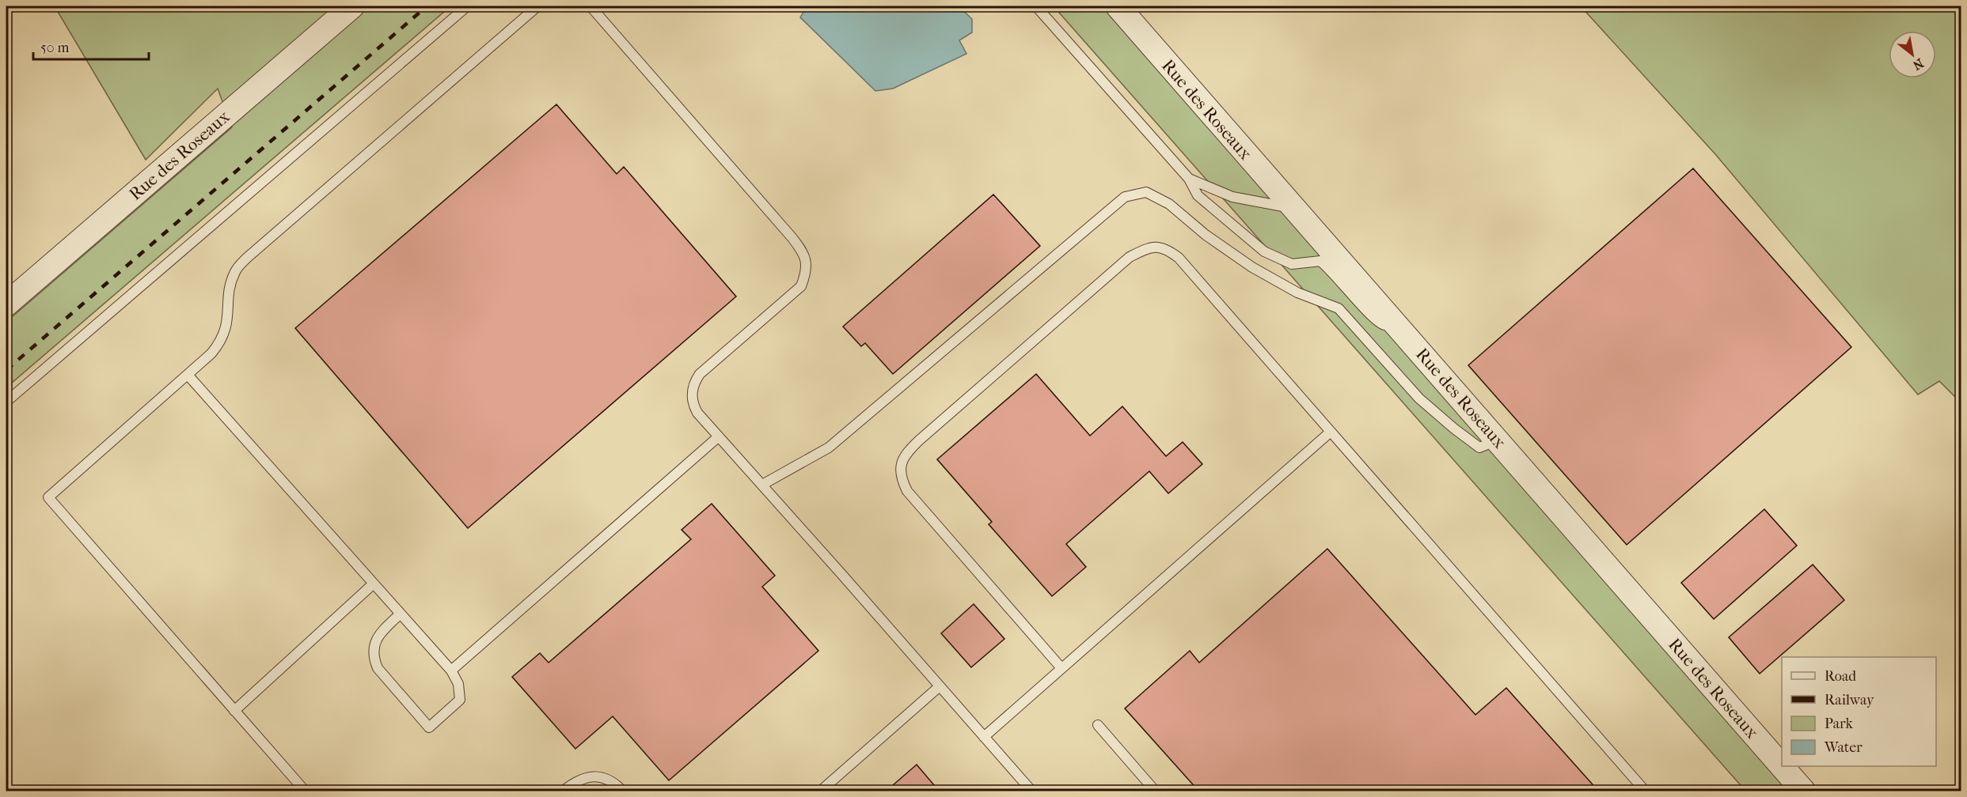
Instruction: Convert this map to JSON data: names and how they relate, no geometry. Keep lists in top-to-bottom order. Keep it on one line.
{"streets":{"street":["Rue des Roseaux"]},"legend":["Road","Railway","Park","Water"],"scale_bar":"50 m","north":"bottom right"}
